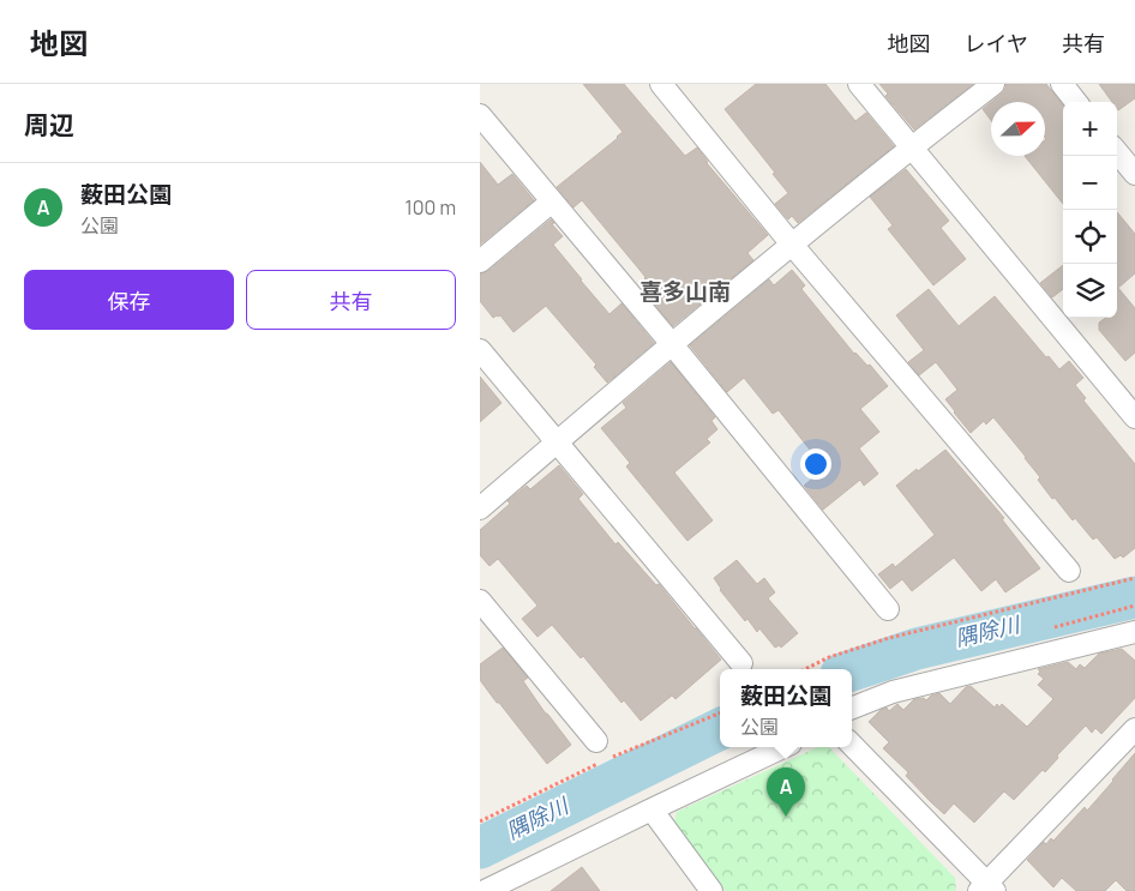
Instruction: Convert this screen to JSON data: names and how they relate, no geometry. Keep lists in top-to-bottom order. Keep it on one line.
{"districts":["喜多山南"],"water":["隅除川"],"north":"right","page":{"header":"地図","nav":["地図","レイヤ","共有"],"heading":"周辺","map_buttons":["+","−"],"list":[{"mark":"A","name":"薮田公園","note":"公園","value":"100 m"}],"buttons":["保存","共有"],"popup":["薮田公園","公園"],"pins":"A"}}
